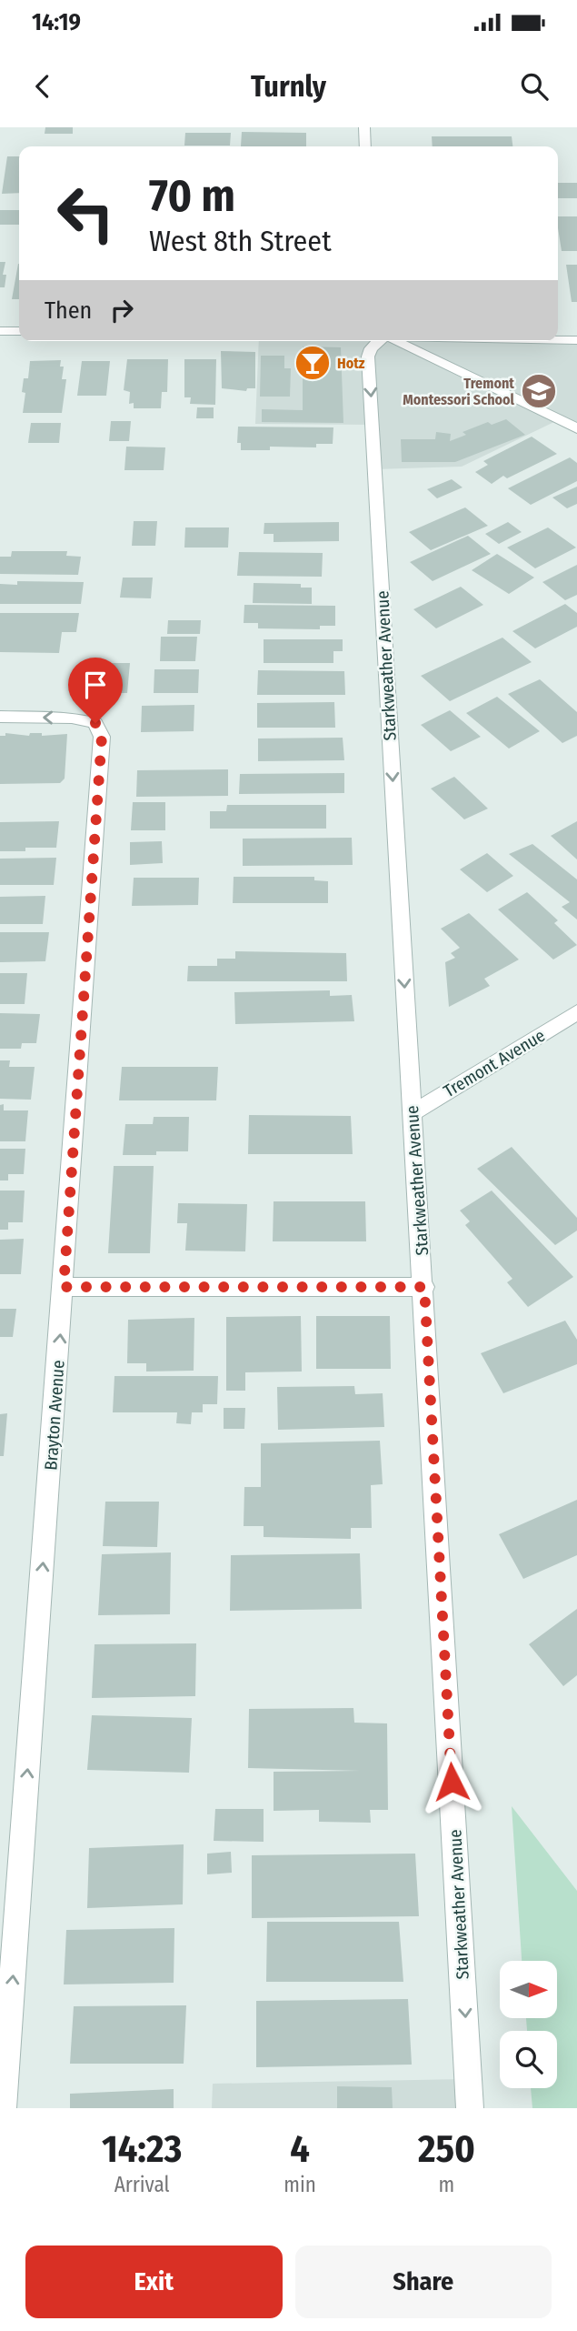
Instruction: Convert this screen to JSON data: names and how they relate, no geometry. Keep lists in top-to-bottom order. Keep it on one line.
{"streets":{"street":["Starkweather Avenue","Tremont Avenue","Brayton Avenue"]},"crossings":[["Starkweather Avenue","Tremont Avenue"]],"one_way":["Starkweather Avenue","Brayton Avenue"],"places":{"bar":["Hotz"],"school or university":["Tremont Montessori School"]},"north":"right","page":{"status":"14:19","header":"Turnly","turn":["70 m","West 8th Street"],"then":"Then","eta":["14:23","Arrival","4","min","250","m"],"buttons":["Exit","Share"]}}
